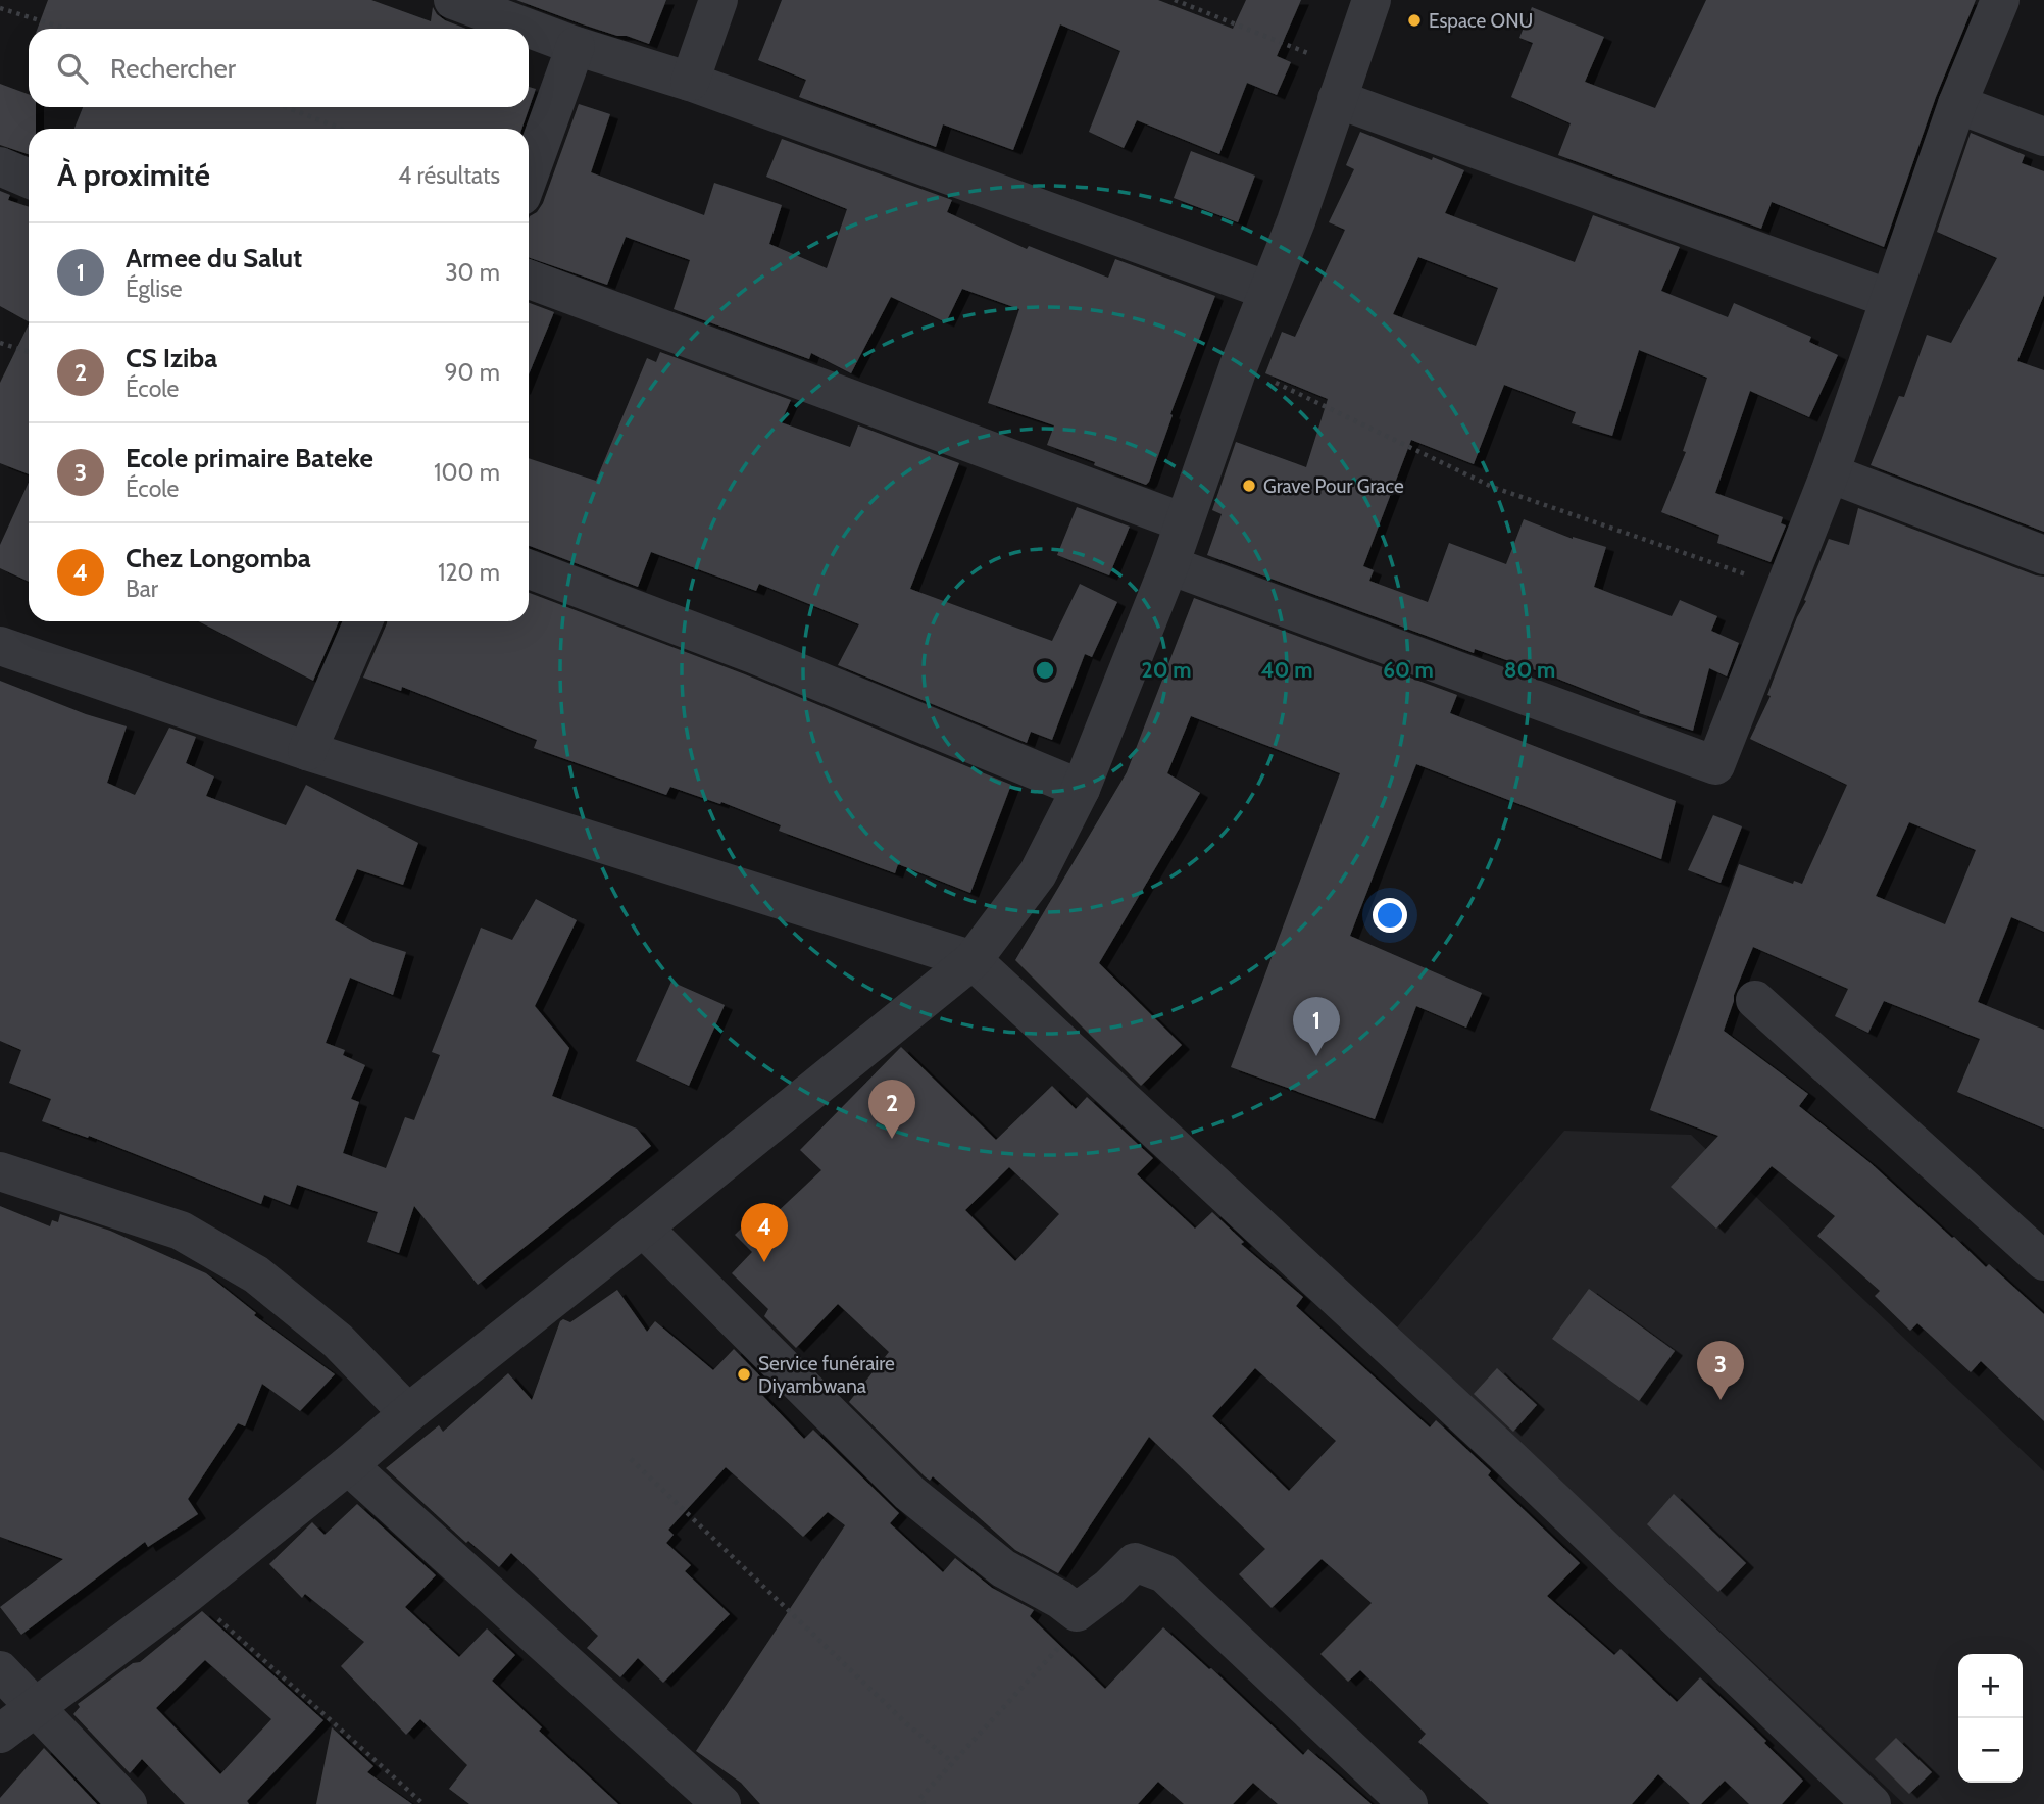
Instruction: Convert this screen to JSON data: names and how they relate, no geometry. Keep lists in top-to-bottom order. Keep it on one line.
{"places":["Espace ONU","Grave Pour Grace","Service funéraire Diyambwana"],"page":{"search":"Rechercher","heading":["À proximité","4 résultats"],"list":[{"mark":"1","name":"Armee du Salut","note":"Église","value":"30 m"},{"mark":"2","name":"CS Iziba","note":"École","value":"90 m"},{"mark":"3","name":"Ecole primaire Bateke","note":"École","value":"100 m"},{"mark":"4","name":"Chez Longomba","note":"Bar","value":"120 m"}],"pins":["1","2","4","3"],"map_buttons":["+","−"]},"rings":["20 m","40 m","60 m","80 m"]}
